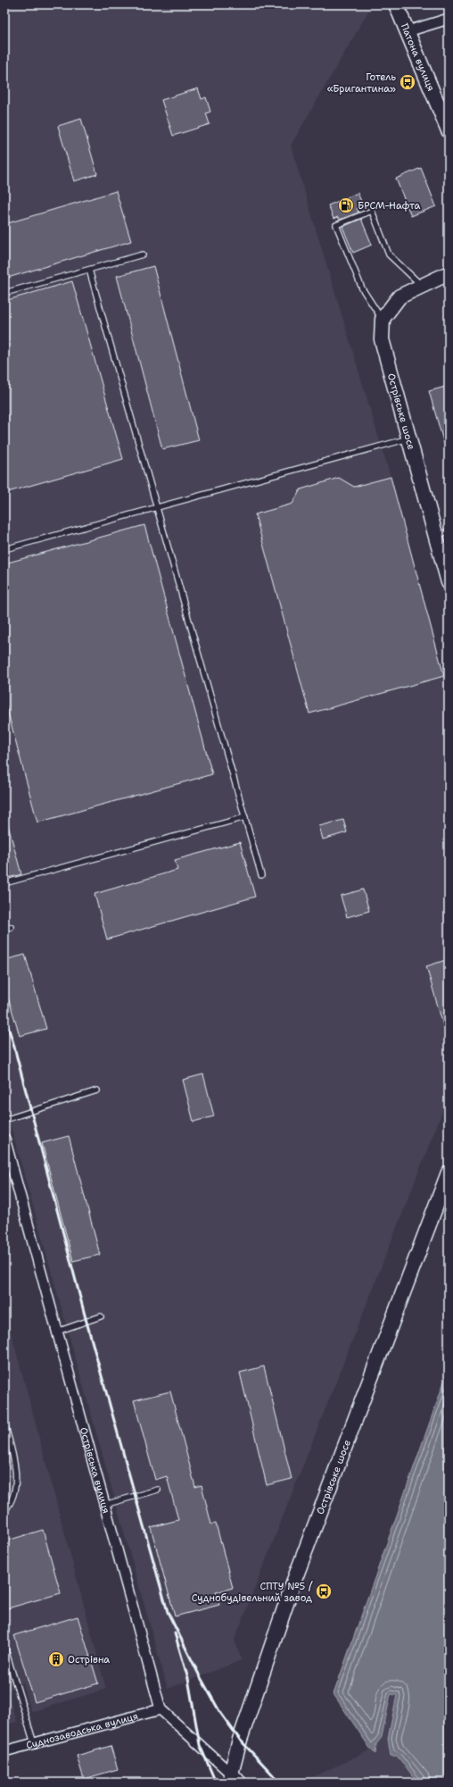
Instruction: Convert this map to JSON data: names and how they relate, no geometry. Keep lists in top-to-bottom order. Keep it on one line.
{"streets":{"street":["Патона вулиця","Острівське шосе","Острівська вулиця","Суднозаводська вулиця"]},"crossings":[["Острівська вулиця","Суднозаводська вулиця"]],"places":{"bus stop":["Готель «Бригантина»","СПТУ №5 / Суднобудівельний завод"],"fuel station":["БРСМ-Нафта"],"building":["Острівна"]}}
